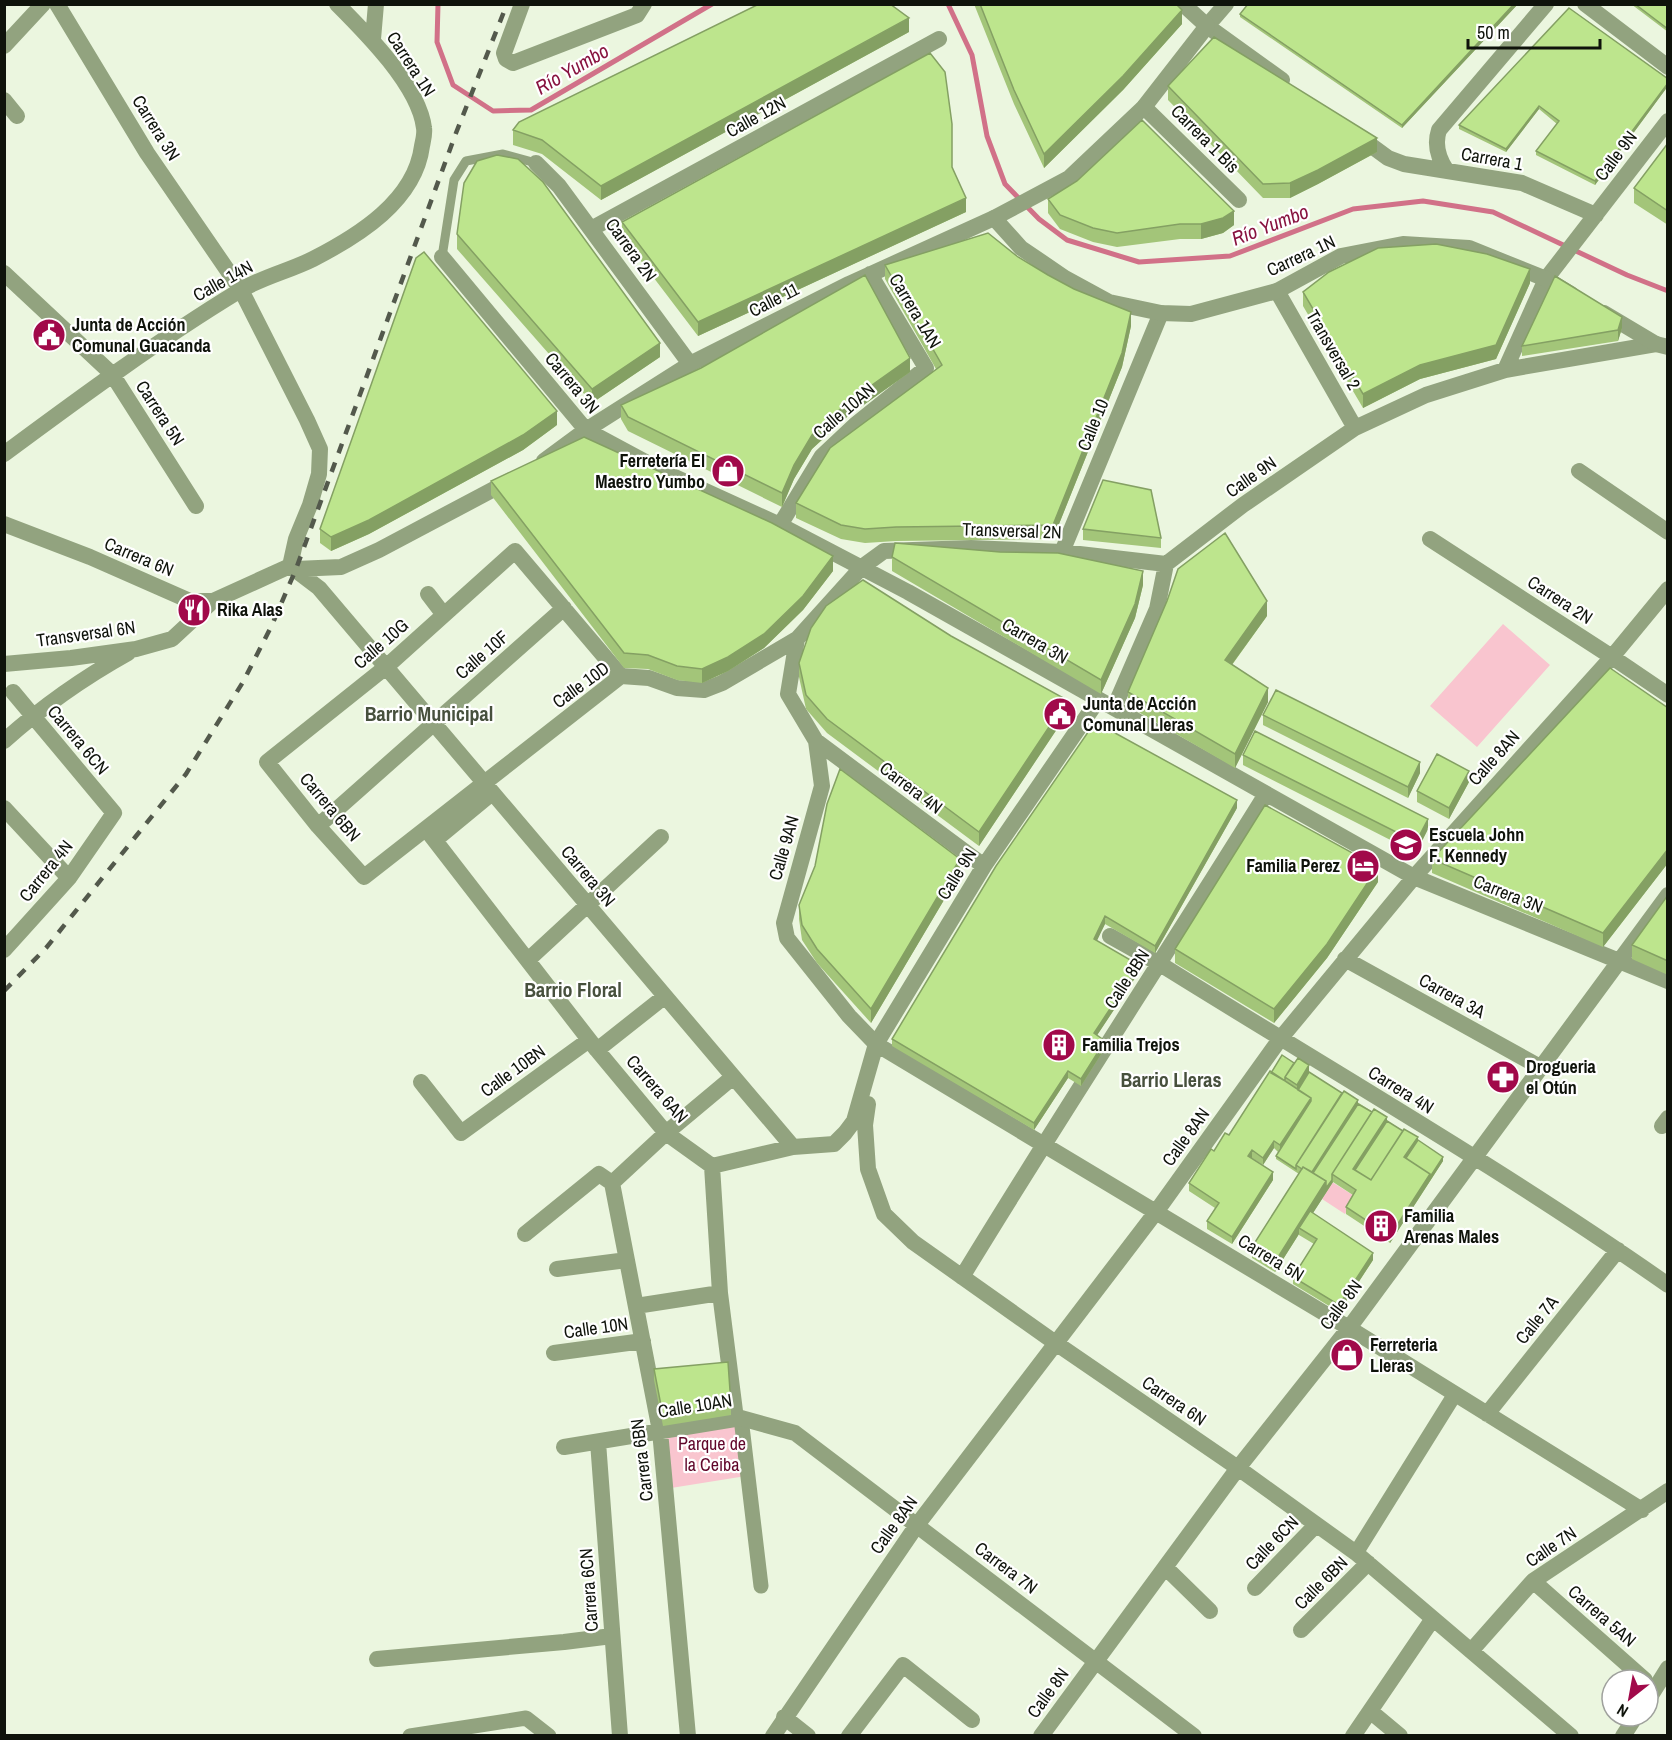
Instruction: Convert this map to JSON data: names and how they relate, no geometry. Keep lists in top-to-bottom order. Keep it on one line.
{"streets":{"street":["Carrera 1N","Calle 12N","Carrera 3N","Carrera 1 Bis","Calle 9N","Carrera 1","Carrera 2N","Calle 14N","Calle 11","Carrera 1AN","Transversal 2","Calle 10AN","Carrera 5N","Calle 10","Transversal 2N","Carrera 6N","Transversal 6N","Calle 10G","Calle 10F","Calle 10D","Carrera 6CN","Calle 8AN","Carrera 4N","Carrera 6BN","Calle 9AN","Calle 8BN","Carrera 3A","Calle 10BN","Carrera 6AN","Calle 8N","Calle 7A","Calle 10N","Calle 6CN","Calle 7N","Carrera 7N","Calle 6BN","Carrera 5AN"]},"crossings":[["Carrera 1N","Calle 9N"],["Carrera 1N","Calle 14N"],["Carrera 1N","Calle 11"],["Carrera 1N","Transversal 2"],["Carrera 1N","Calle 10"],["Calle 12N","Carrera 2N"],["Carrera 3N","Calle 9N"],["Carrera 3N","Calle 14N"],["Carrera 3N","Calle 11"],["Carrera 3N","Calle 10AN"],["Carrera 3N","Transversal 2N"],["Carrera 3N","Calle 10G"],["Carrera 3N","Calle 10F"],["Carrera 3N","Calle 10D"],["Carrera 3N","Calle 8AN"],["Carrera 3N","Calle 8BN"],["Carrera 3N","Calle 10BN"],["Carrera 3N","Calle 8N"],["Carrera 1 Bis","Calle 11"],["Calle 9N","Carrera 1"],["Calle 9N","Transversal 2"],["Calle 9N","Carrera 5N"],["Calle 9N","Transversal 2N"],["Calle 9N","Carrera 6N"],["Calle 9N","Carrera 4N"],["Calle 9N","Calle 9AN"],["Carrera 2N","Calle 11"],["Carrera 2N","Calle 8AN"],["Calle 14N","Carrera 5N"],["Calle 11","Carrera 1AN"],["Carrera 1AN","Calle 10AN"],["Calle 10AN","Carrera 6CN"],["Calle 10AN","Carrera 6BN"],["Calle 10AN","Carrera 7N"],["Carrera 5N","Carrera 6N"],["Carrera 5N","Calle 8AN"],["Carrera 5N","Calle 9AN"],["Carrera 5N","Calle 8BN"],["Carrera 5N","Calle 8N"],["Carrera 5N","Calle 7A"],["Carrera 5N","Calle 7N"],["Calle 10","Transversal 2N"],["Transversal 2N","Calle 10D"],["Carrera 6N","Transversal 6N"],["Carrera 6N","Calle 8AN"],["Carrera 6N","Calle 9AN"],["Carrera 6N","Calle 8BN"],["Carrera 6N","Calle 8N"],["Carrera 6N","Calle 6CN"],["Carrera 6N","Calle 7N"],["Carrera 6N","Calle 6BN"],["Calle 10G","Calle 10F"],["Calle 10G","Carrera 6BN"],["Calle 10F","Carrera 6BN"],["Calle 10D","Carrera 6BN"],["Calle 10D","Calle 9AN"],["Calle 10D","Carrera 6AN"],["Carrera 6CN","Carrera 4N"],["Calle 8AN","Carrera 4N"],["Calle 8AN","Carrera 3A"],["Calle 8AN","Carrera 7N"],["Carrera 4N","Calle 9AN"],["Carrera 4N","Calle 8BN"],["Carrera 4N","Calle 8N"],["Carrera 4N","Calle 7A"],["Carrera 6BN","Calle 10N"],["Carrera 3A","Calle 8N"],["Calle 10BN","Carrera 6AN"],["Calle 8N","Carrera 7N"],["Calle 7N","Carrera 5AN"]],"districts":["Barrio Municipal","Barrio Floral","Barrio Lleras"],"water":["Río Yumbo"],"parks":["Parque de la Ceiba"],"places":{"public building":["Junta de Acción Comunal Guacanda","Junta de Acción Comunal Lleras"],"shop":["Ferretería El Maestro Yumbo","Ferreteria Lleras"],"restaurant":["Rika Alas"],"school or university":["Escuela John F. Kennedy"],"hotel":["Familia Perez"],"building":["Familia Trejos","Familia Arenas Males"],"pharmacy":["Drogueria el Otún"]},"scale_bar":"50 m","north":"bottom left"}
